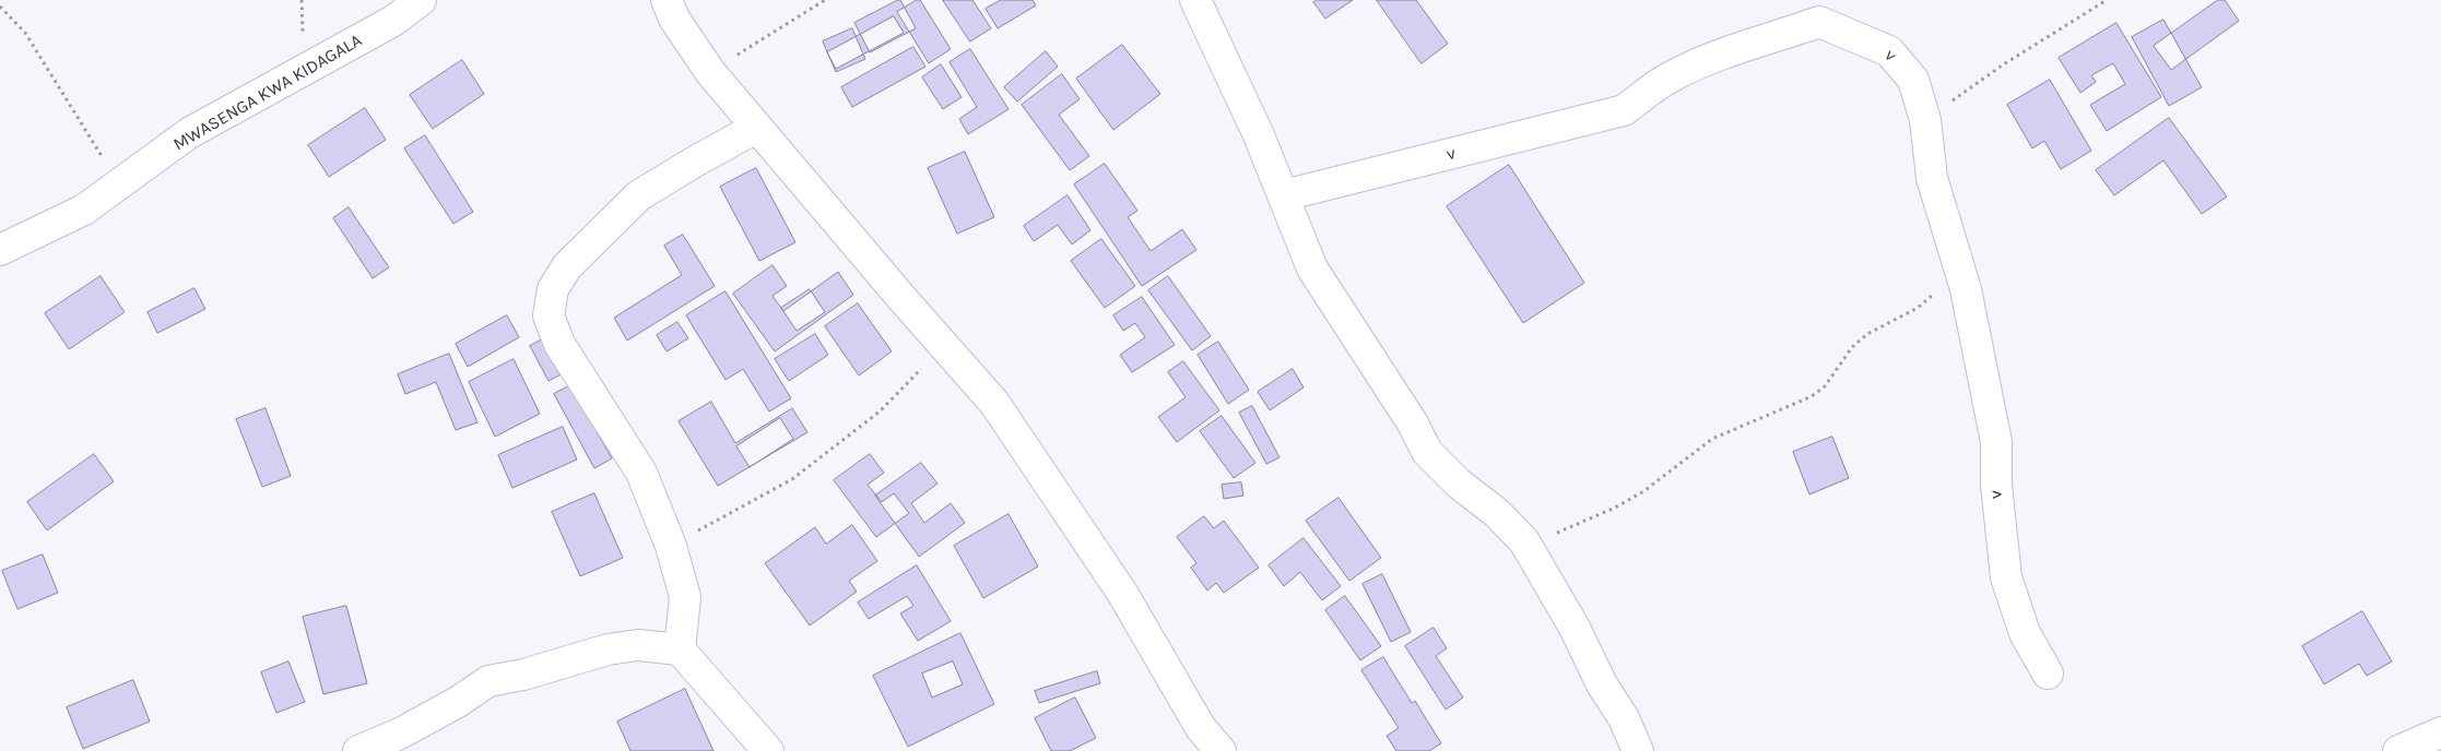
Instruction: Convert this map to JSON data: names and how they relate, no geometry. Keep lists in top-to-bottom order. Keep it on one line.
{"streets":{"street":["v","MWASENGA KWA KIDAGALA"]}}
